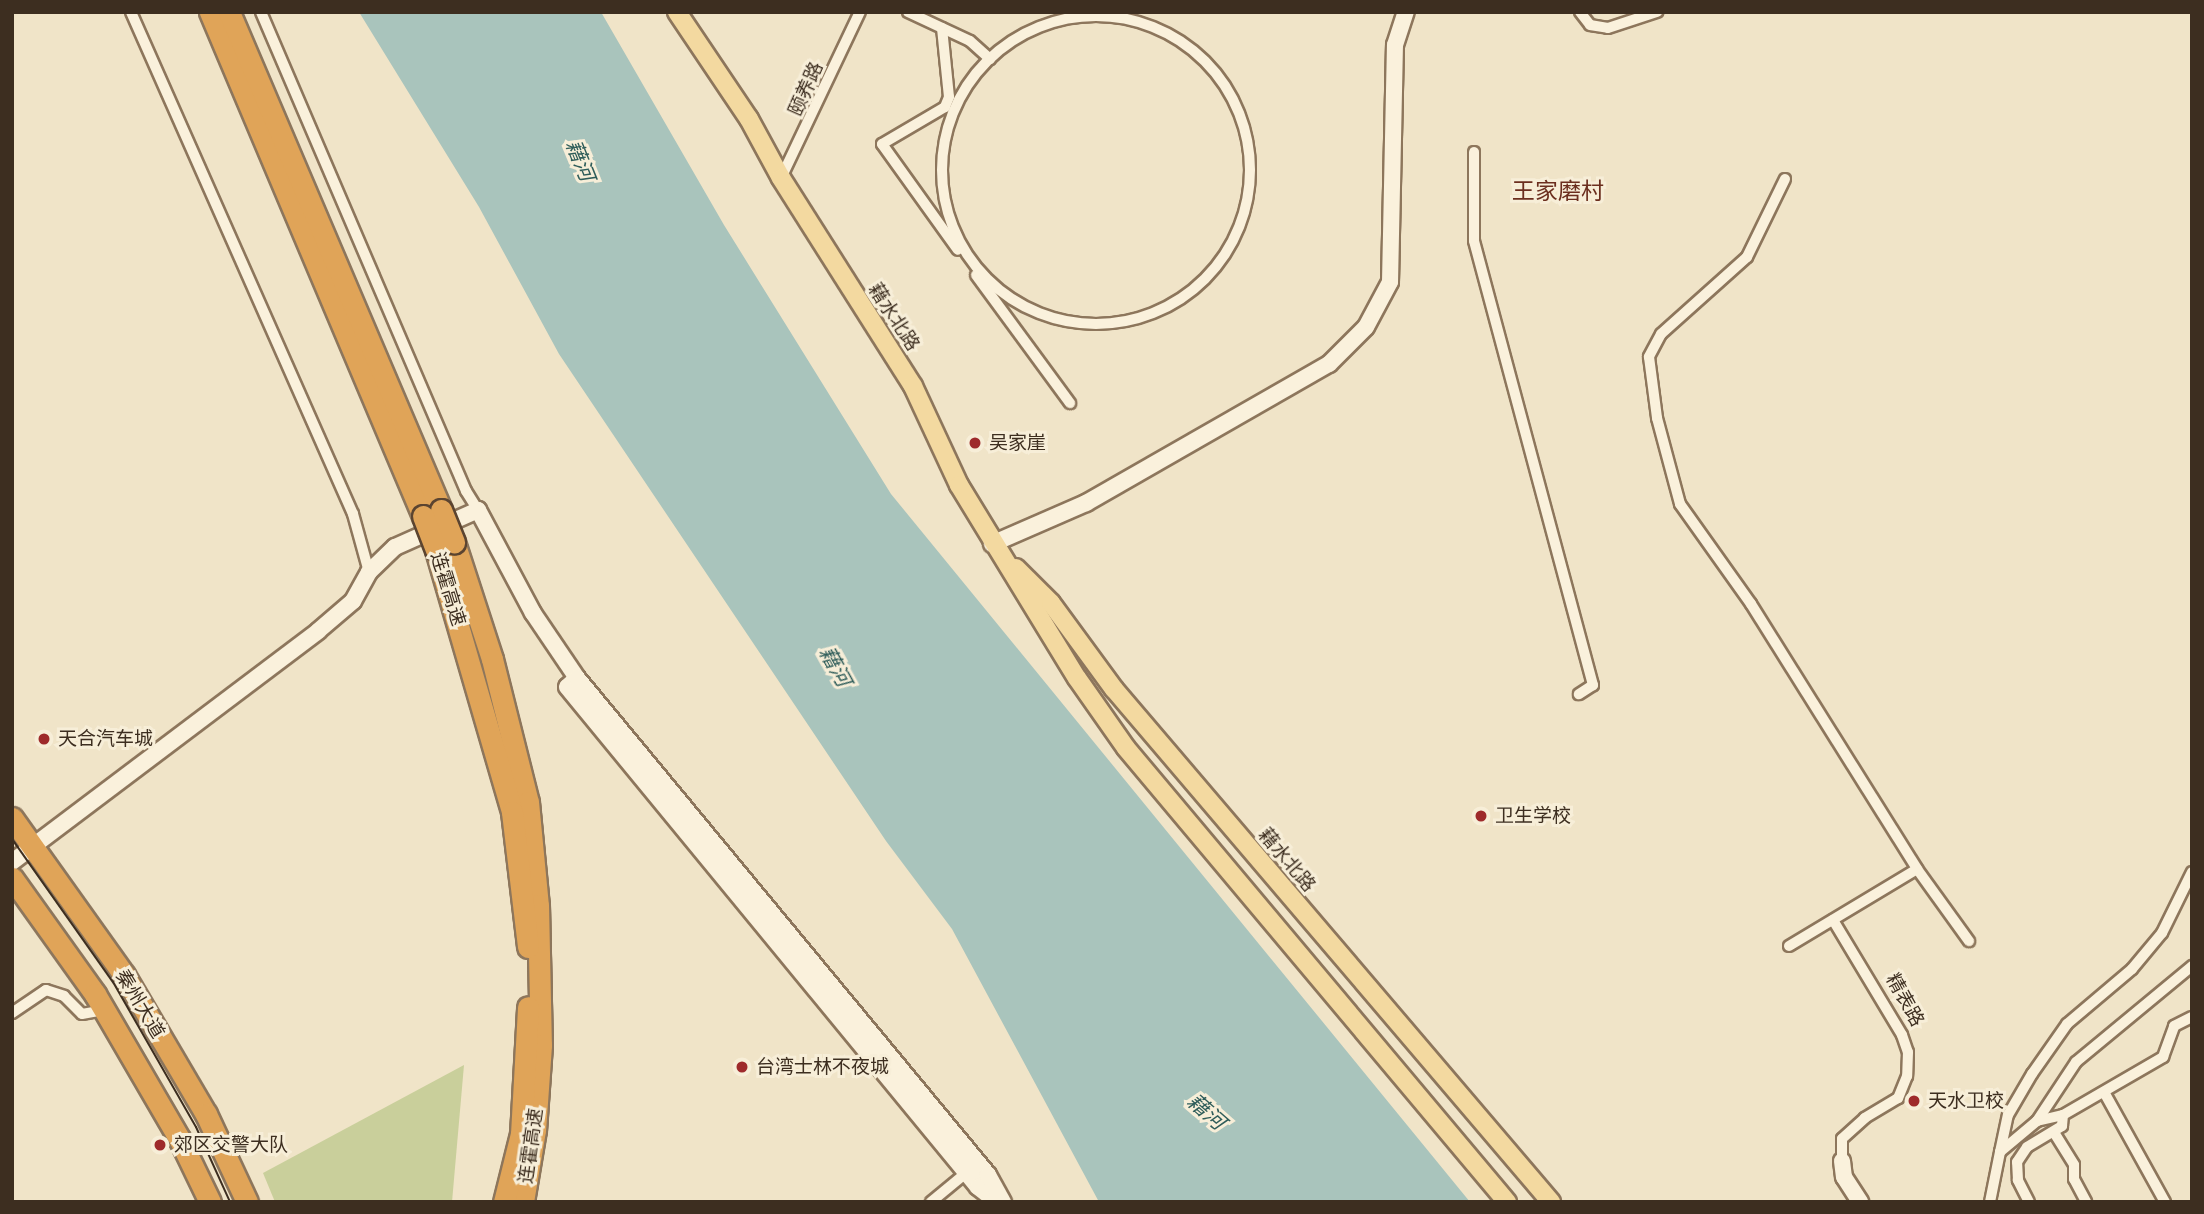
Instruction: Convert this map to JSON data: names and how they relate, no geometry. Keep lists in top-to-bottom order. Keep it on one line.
{"streets":{"highway":["连霍高速","秦州大道"],"main road":["藉水北路","精表路"],"street":["颐养路"]},"crossings":[["颐养路","藉水北路"]],"districts":["王家磨村"],"water":["藉河"],"places":["吴家崖","天合汽车城","卫生学校","台湾士林不夜城","天水卫校","郊区交警大队"]}
